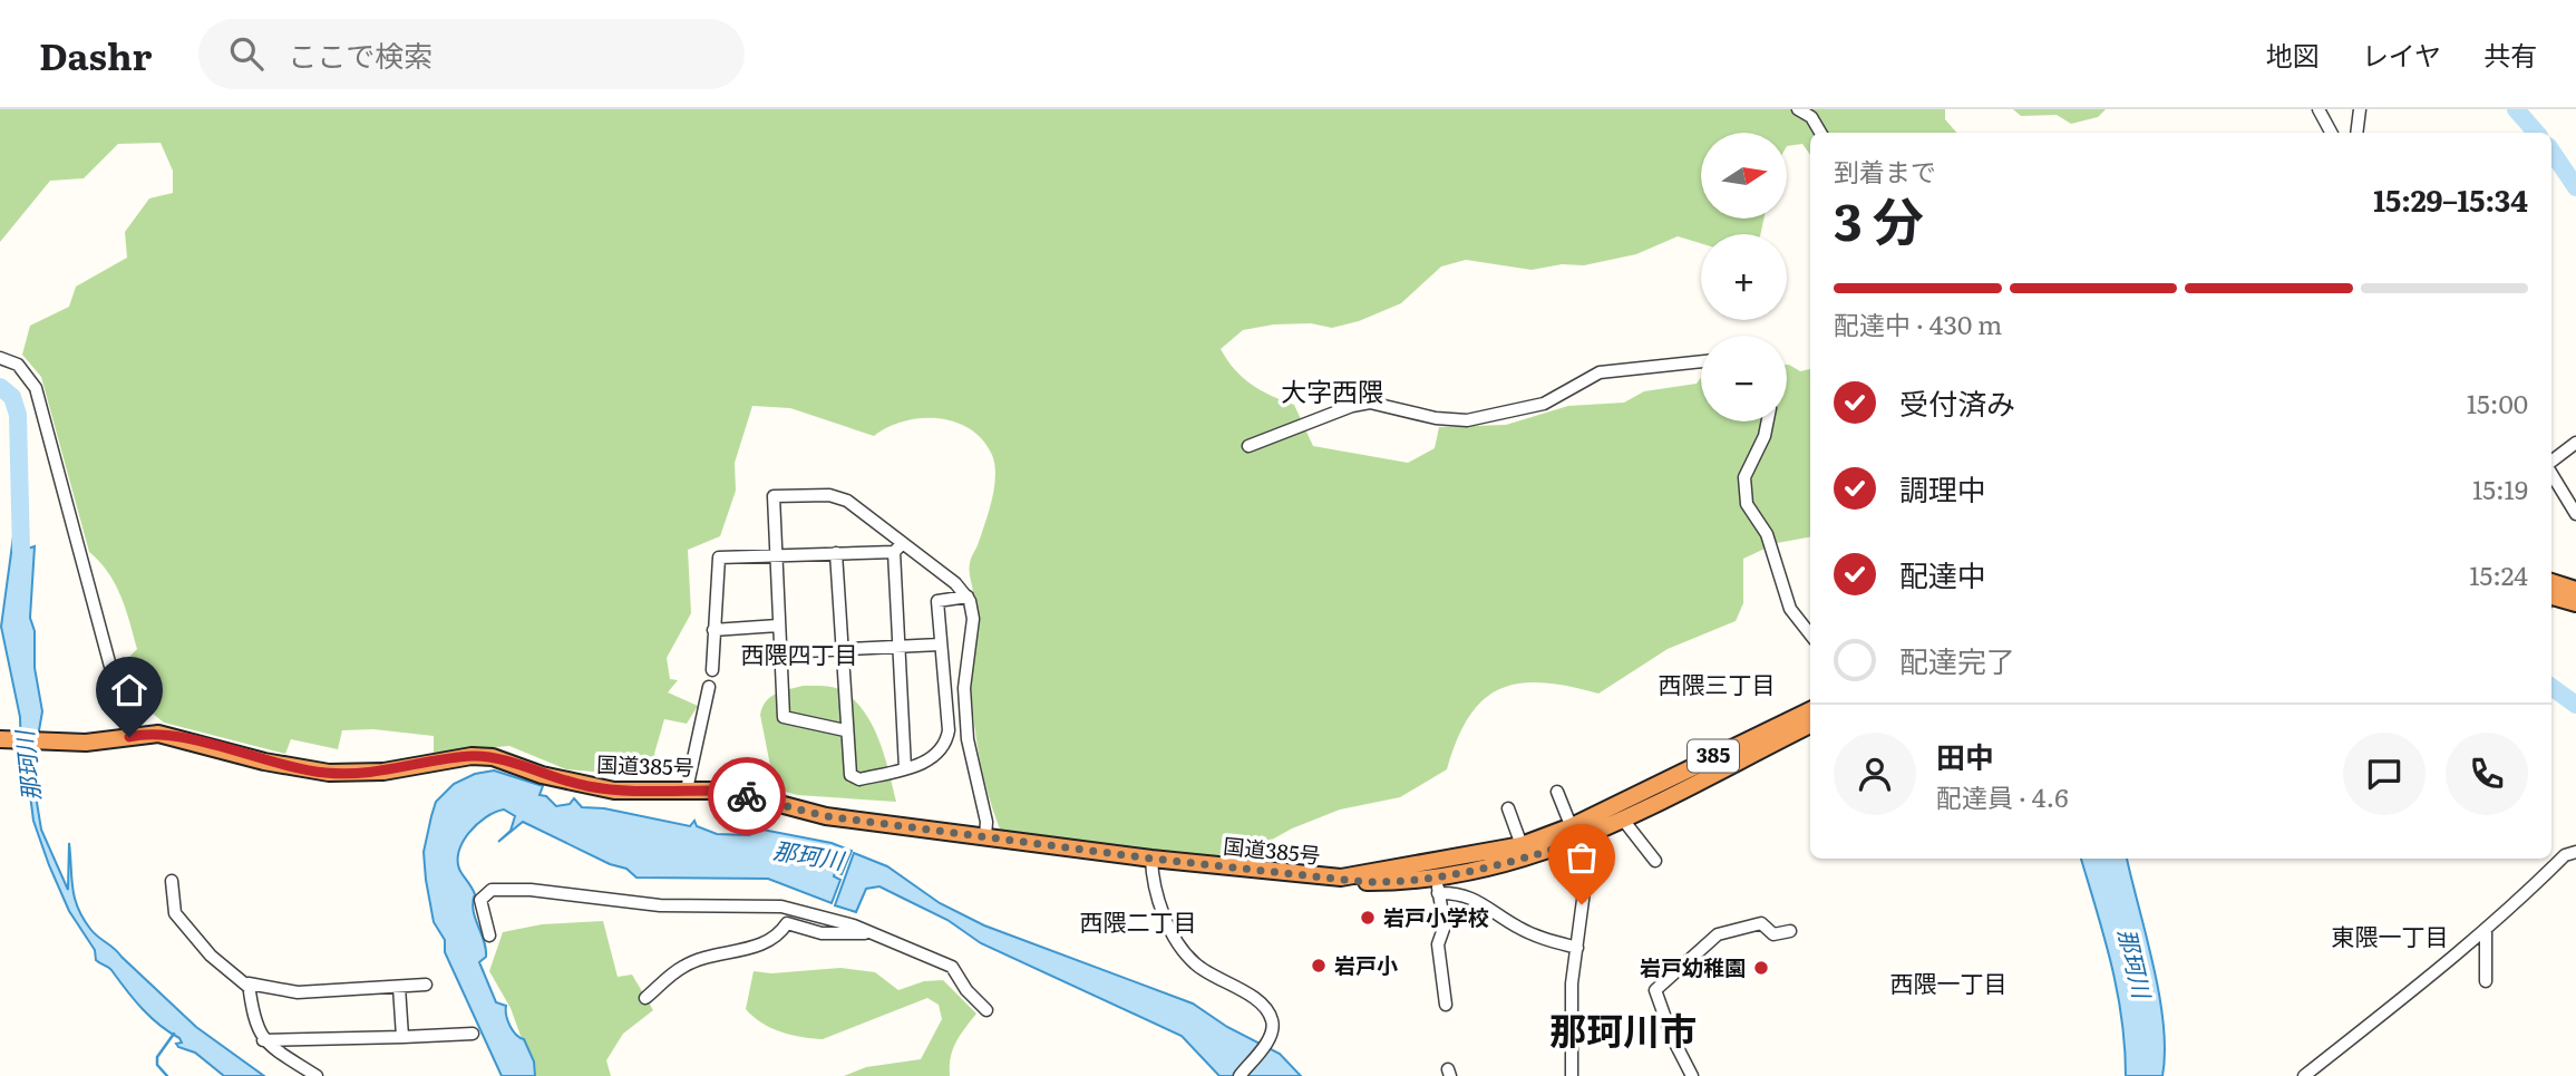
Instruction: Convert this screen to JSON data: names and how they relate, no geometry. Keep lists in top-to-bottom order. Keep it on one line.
{"streets":{"highway":["385","国道385号"]},"districts":["大字西隈","西隈四丁目","西隈三丁目","西隈二丁目","東隈一丁目","西隈一丁目","那珂川市"],"water":["那珂川"],"places":["岩戸小学校","岩戸小","岩戸幼稚園"],"north":"right","page":{"header":"Dashr","search":"ここで検索","nav":["地図","レイヤ","共有"],"map_buttons":["+","−"],"heading":["3 分","到着まで","15:29–15:34"],"panel":["田中","配達員 · 4.6"],"bar":"配達中 · 430 m","list":[["受付済み","15:00"],["調理中","15:19"],["配達中","15:24"],"配達完了"]}}
